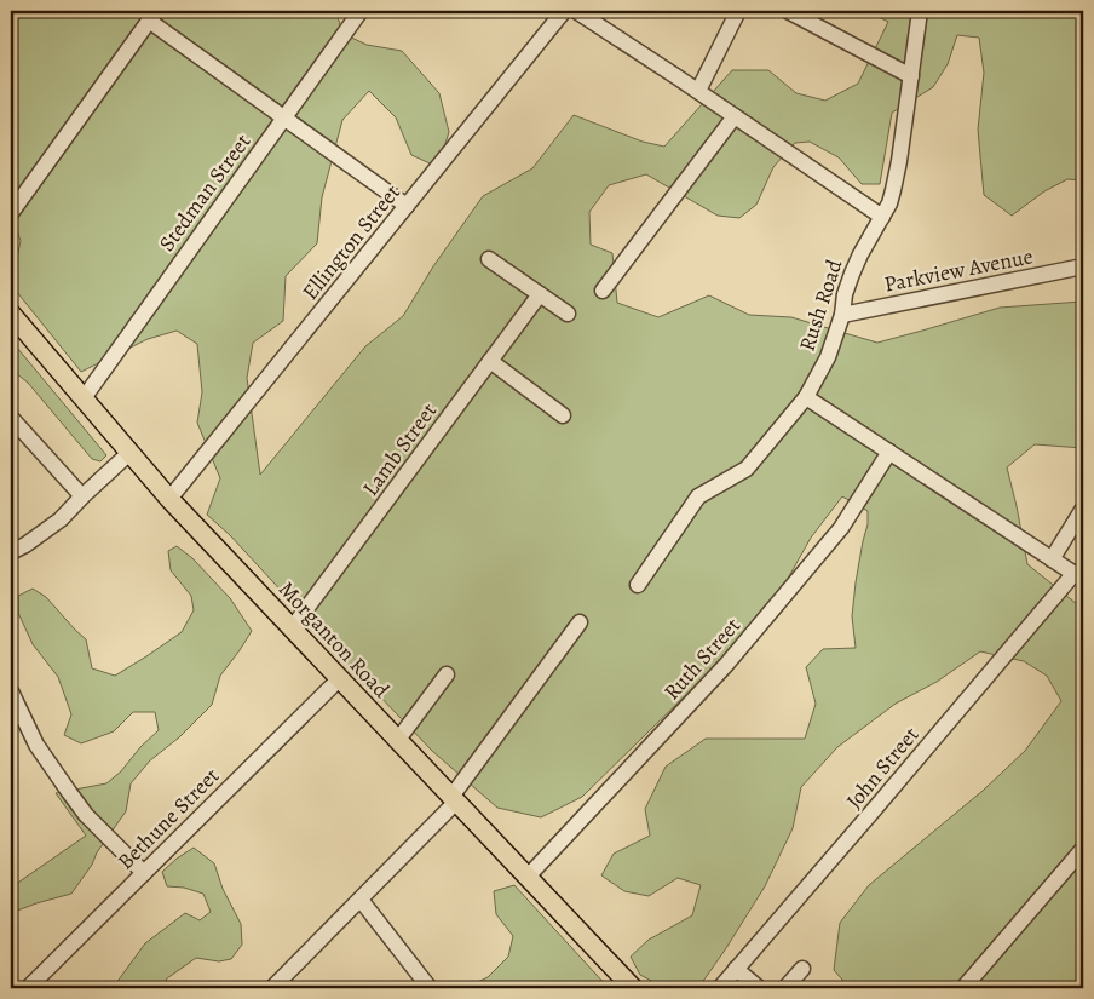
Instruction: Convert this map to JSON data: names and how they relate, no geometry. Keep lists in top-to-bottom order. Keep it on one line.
{"streets":{"main road":["Morganton Road"],"street":["Stedman Street","Ellington Street","Parkview Avenue","Rush Road","Lamb Street","Ruth Street","John Street","Bethune Street"]},"crossings":[["Stedman Street","Morganton Road"],["Ellington Street","Morganton Road"],["Parkview Avenue","Rush Road"],["Lamb Street","Morganton Road"],["Morganton Road","Ruth Street"],["Morganton Road","Bethune Street"]]}
